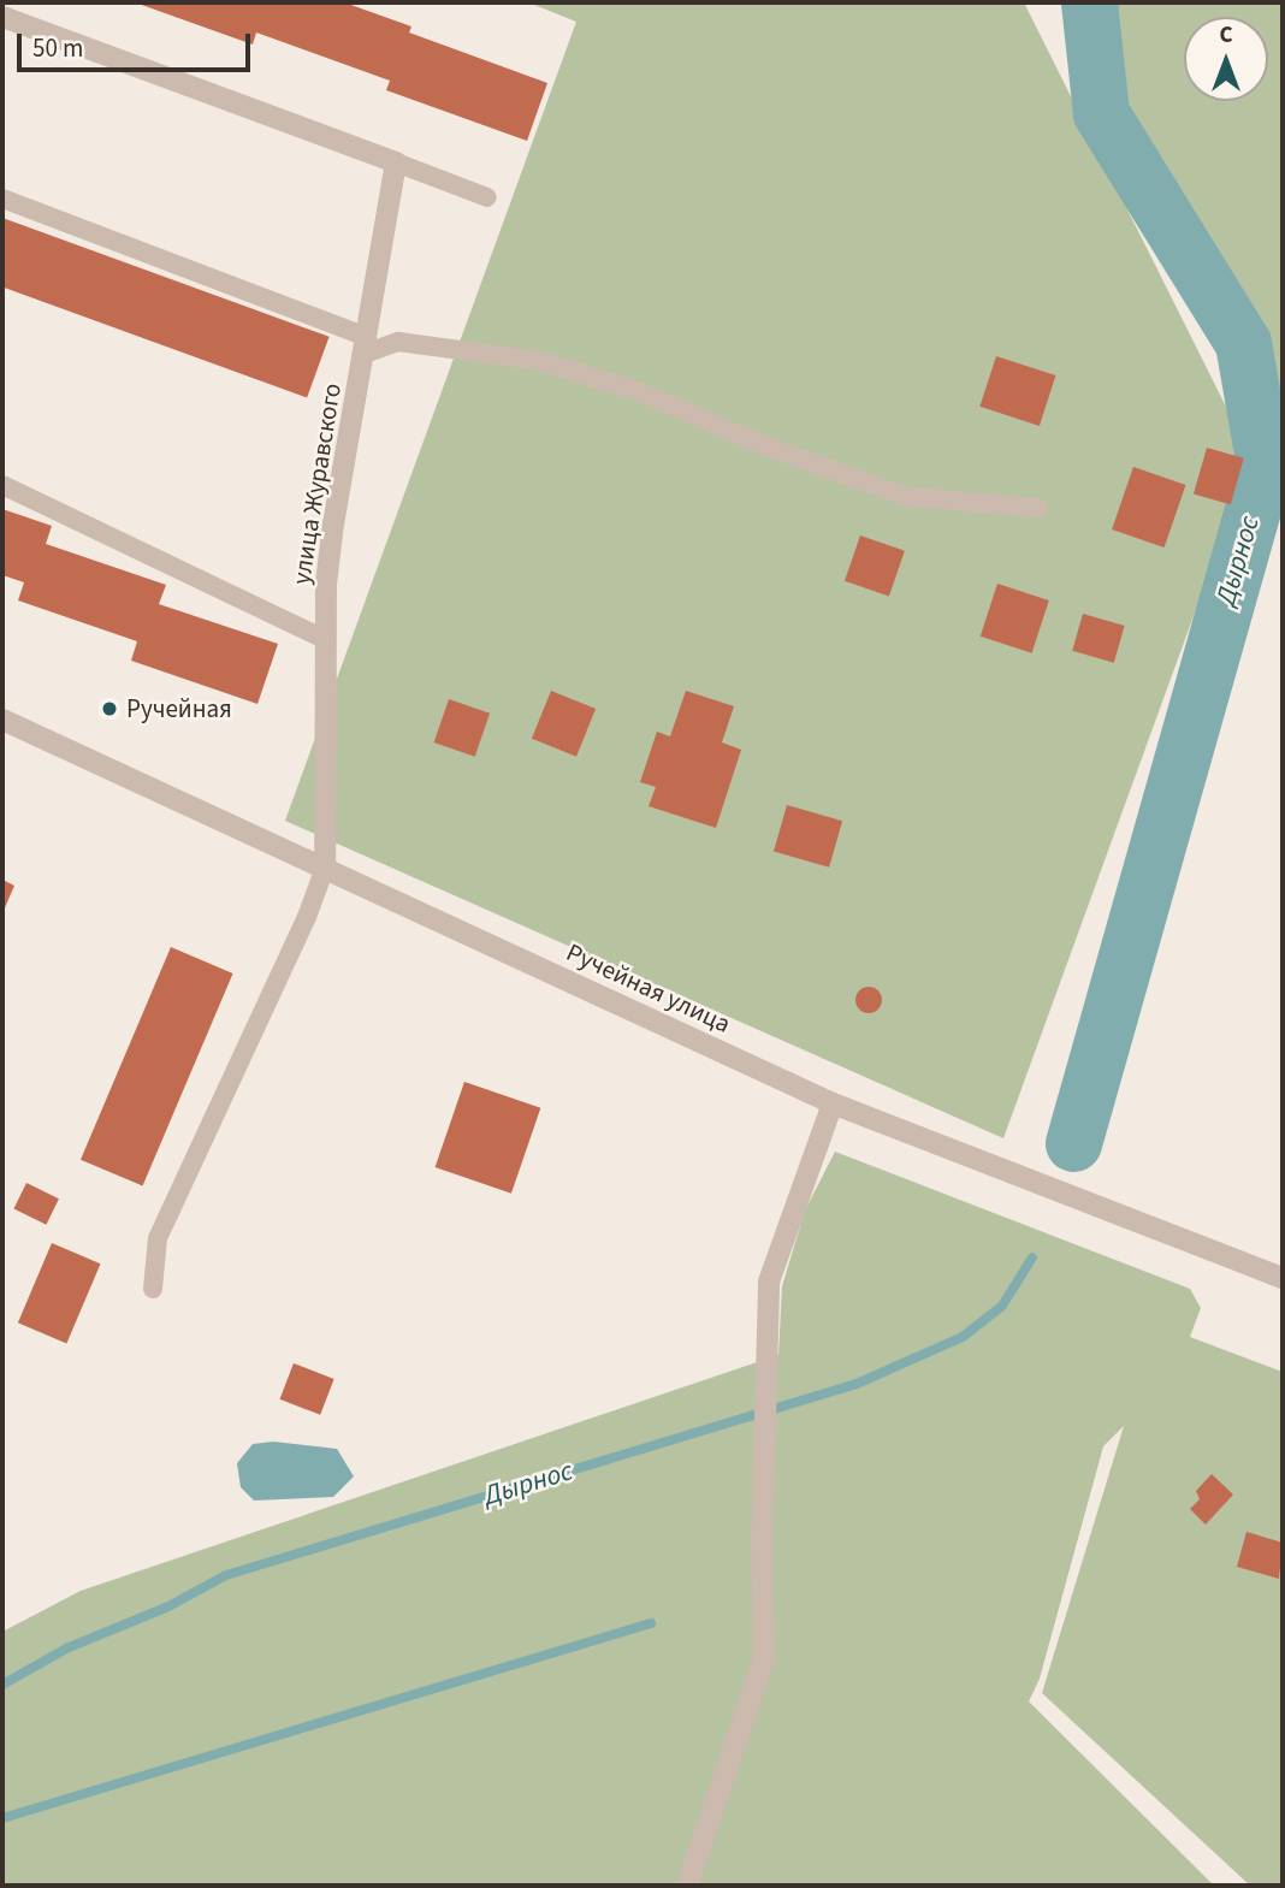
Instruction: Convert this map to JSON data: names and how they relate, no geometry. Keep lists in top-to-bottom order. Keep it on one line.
{"streets":{"street":["улица Журавского","Ручейная улица"]},"crossings":[["улица Журавского","Ручейная улица"]],"water":["Дырнос"],"places":["Ручейная"],"scale_bar":"50 m","north":"top"}
